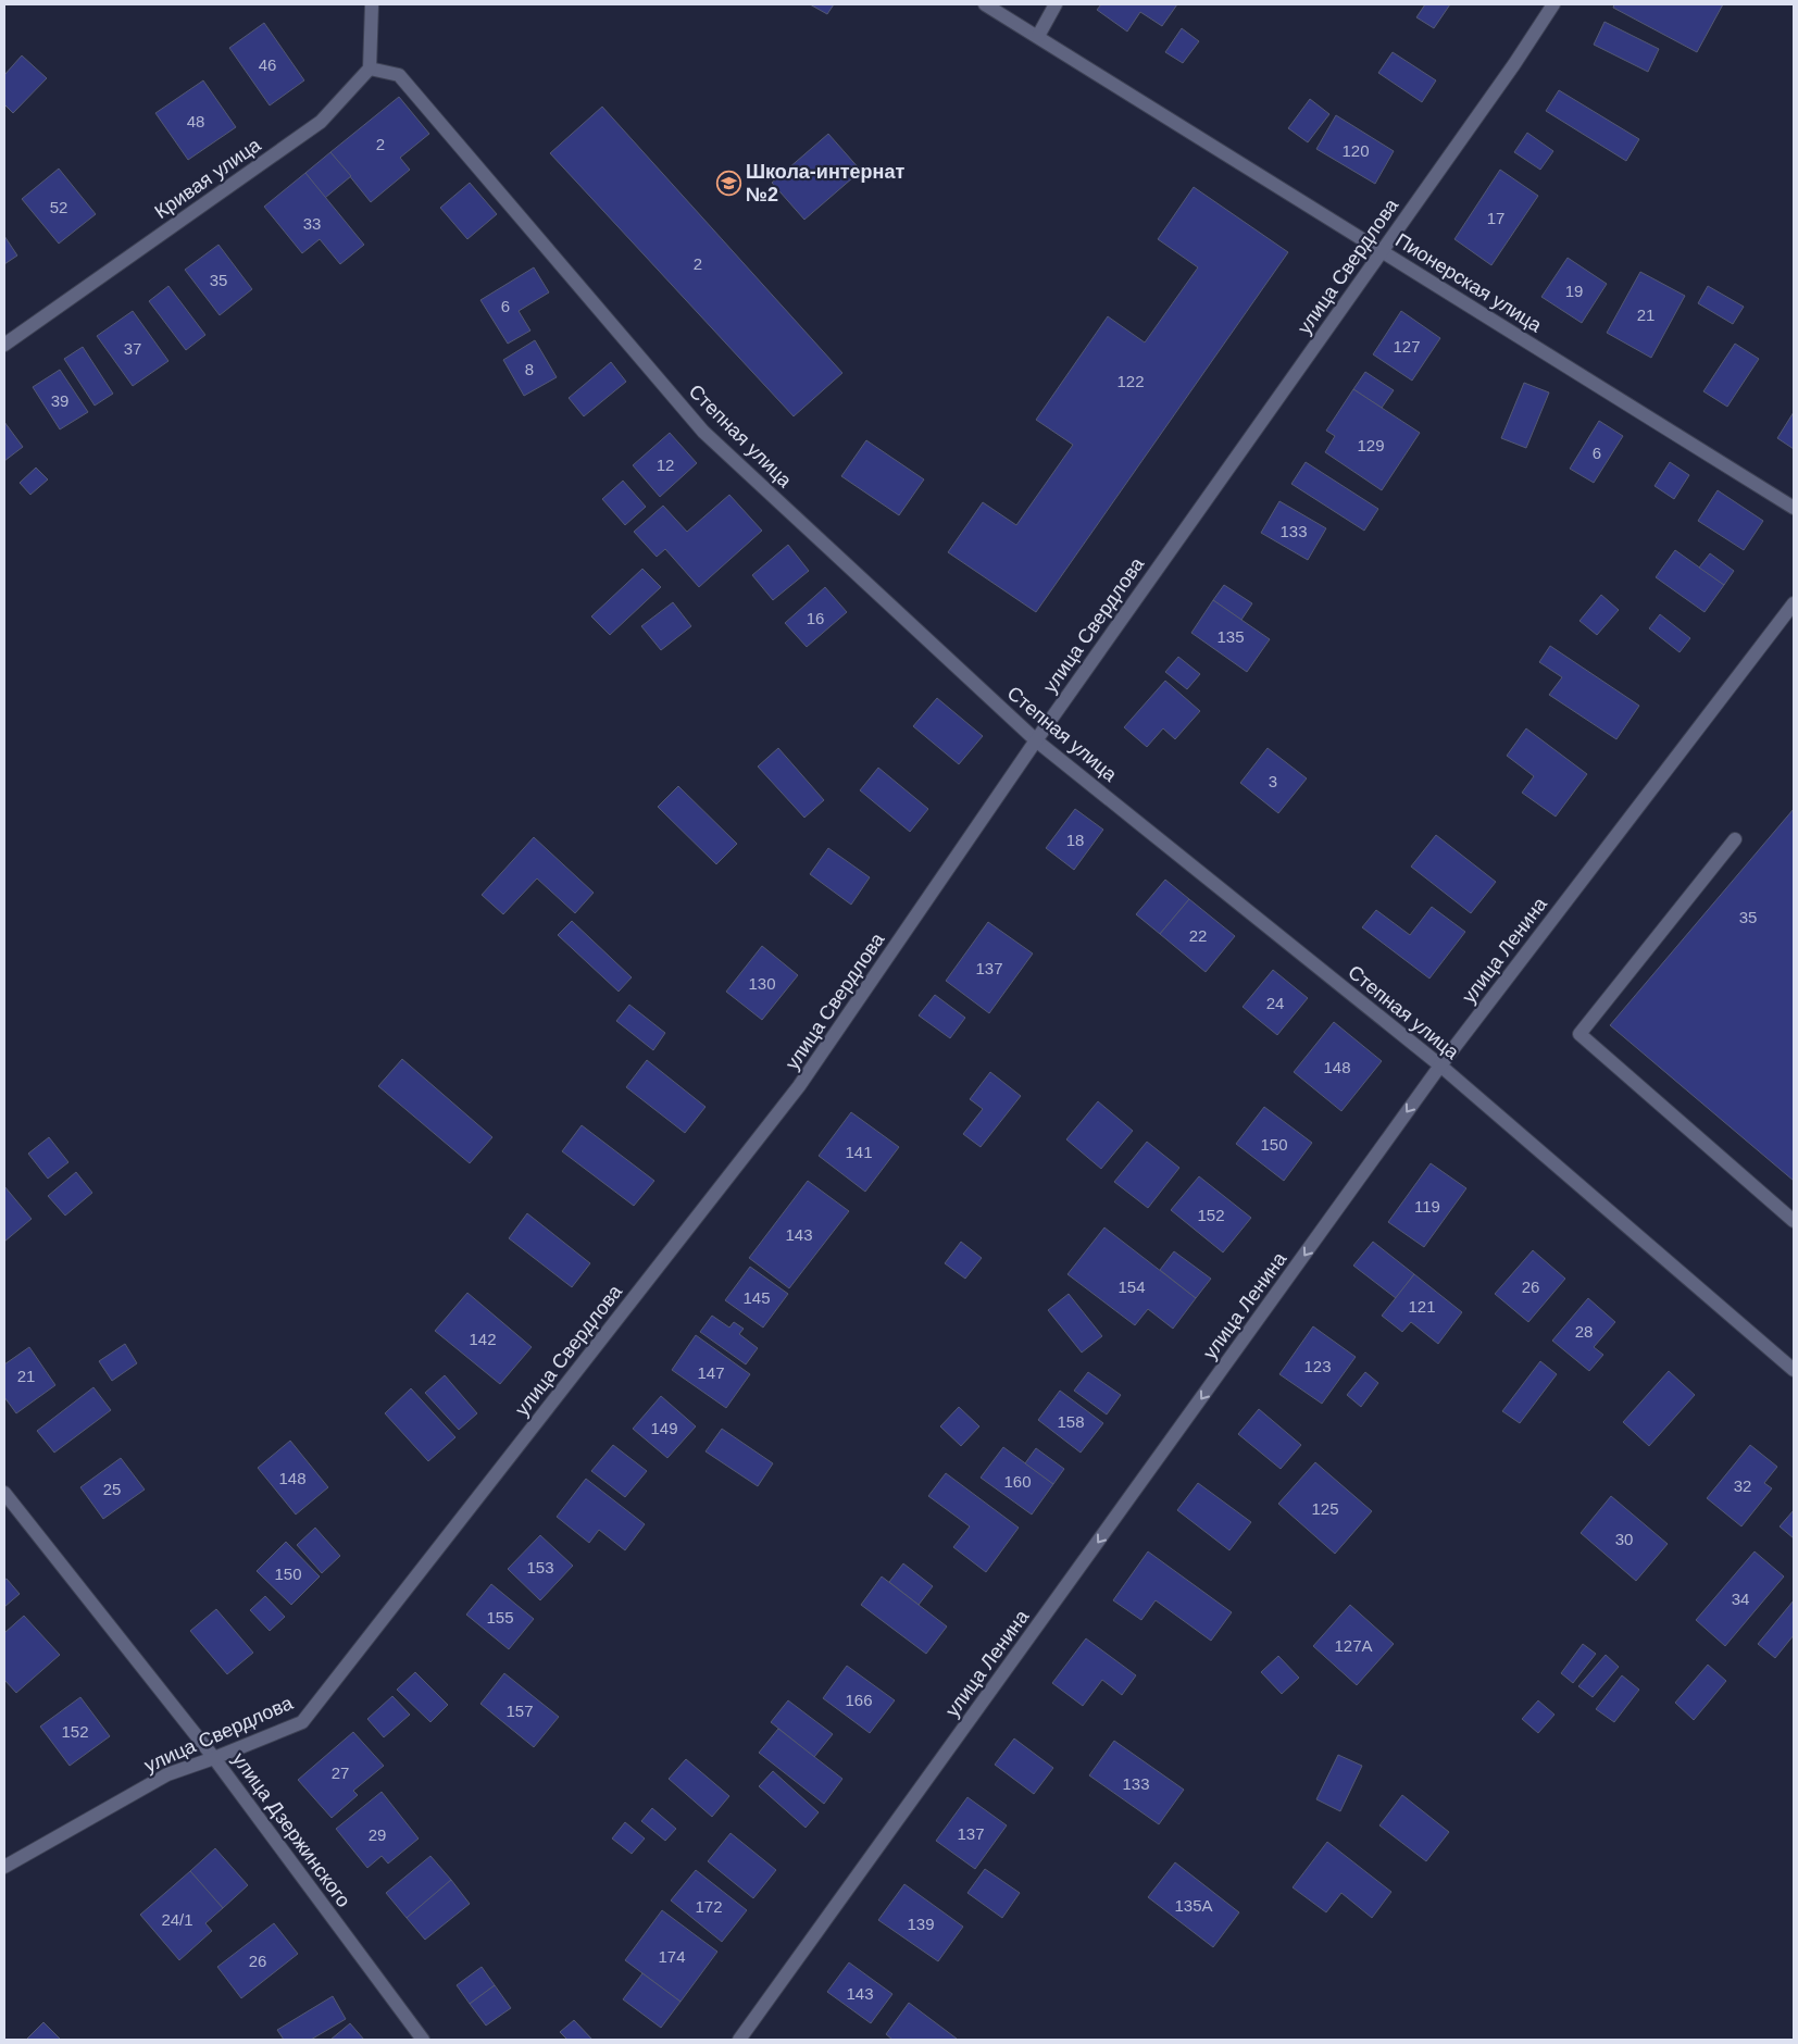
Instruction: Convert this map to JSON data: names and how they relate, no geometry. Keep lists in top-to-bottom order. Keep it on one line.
{"streets":{"street":["Кривая улица","улица Свердлова","Пионерская улица","Степная улица","улица Ленина","улица Дзержинского"]},"crossings":[["Кривая улица","Степная улица"],["улица Свердлова","Пионерская улица"],["улица Свердлова","Степная улица"],["улица Свердлова","улица Дзержинского"],["Степная улица","улица Ленина"]],"one_way":["улица Ленина"],"places":{"school or university":["Школа-интернат №2"]},"house_numbers":["46","48","2","120","52","17","33","2","35","19","6","21","127","37","8","122","39","129","6","12","133","16","135","3","18","35","22","137","130","24","148","150","141","119","152","143","154","26","145","121","28","142","123","147","21","158","149","148","160","32","25","125","30","153","150","34","155","127А","166","157","152","27","133","137","29","135А","172","24/1","139","174","26","143"]}
